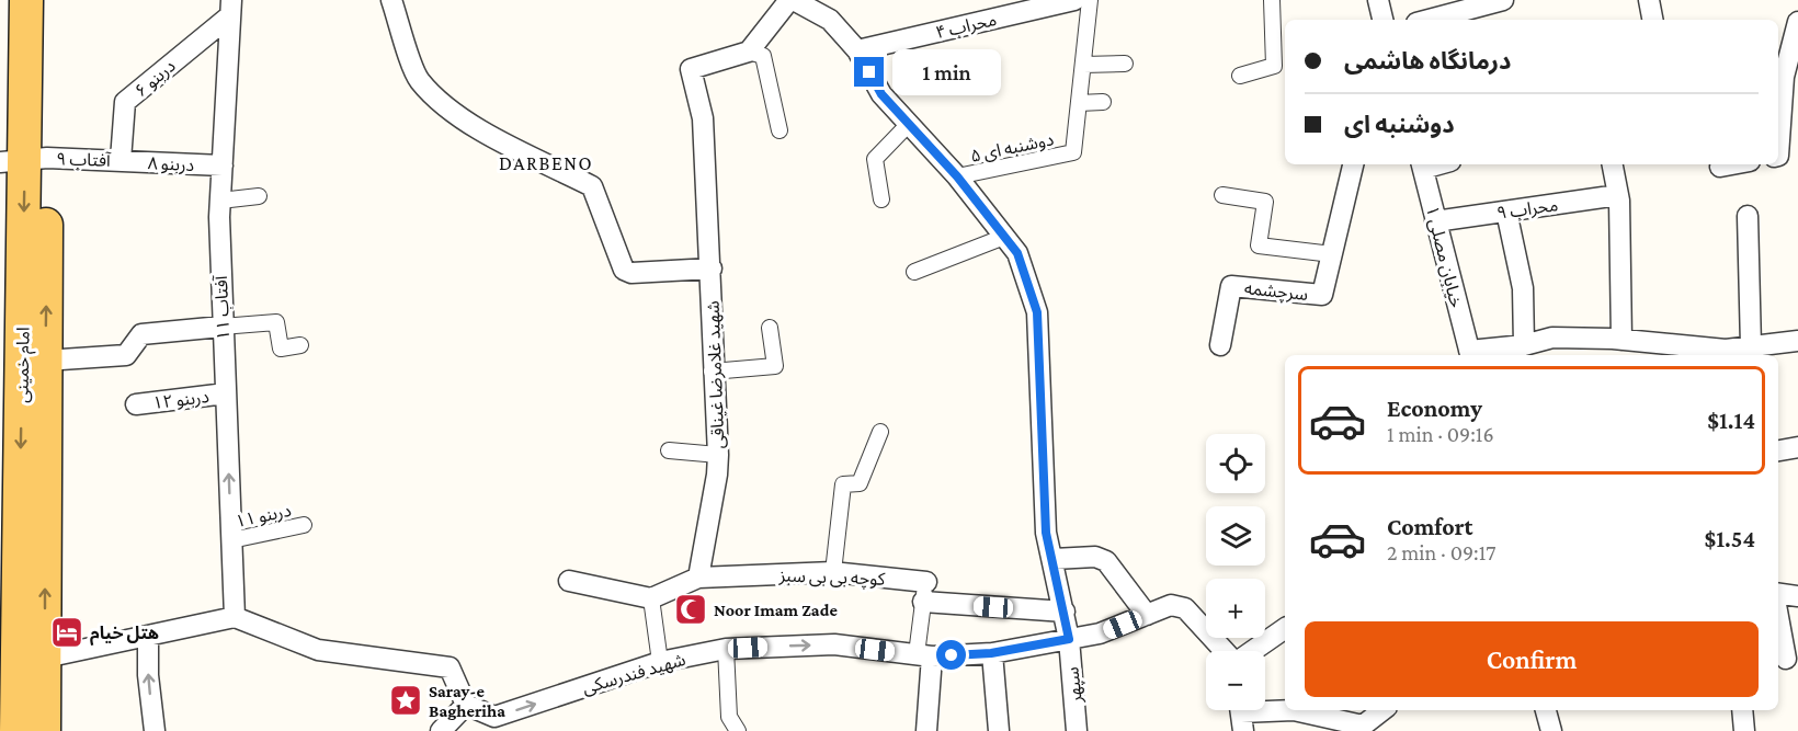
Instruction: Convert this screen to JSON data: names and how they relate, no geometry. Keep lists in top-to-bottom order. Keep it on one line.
{"streets":{"main road":["امام خمینی"],"street":["۴ محراب","۶ دربنو","۵ دوشنبه ای","آفتاب ۹","۸ دربنو","۹ محراب","خیابان مصلی ۱","سرچشمه","آفتاب ۱۱","شهید غلامرضا غیناقی","۱۲ دربنو","۱۱ دربنو","کوچه بی بی سبز","شهید فندرسکی","سپهر"]},"crossings":[["۴ محراب","سپهر"],["۶ دربنو","آفتاب ۹"],["۶ دربنو","۸ دربنو"],["۶ دربنو","آفتاب ۱۱"],["۵ دوشنبه ای","سپهر"],["آفتاب ۹","۸ دربنو"],["آفتاب ۹","امام خمینی"],["۸ دربنو","آفتاب ۱۱"],["۹ محراب","خیابان مصلی ۱"],["آفتاب ۱۱","۱۲ دربنو"],["آفتاب ۱۱","۱۱ دربنو"],["شهید غلامرضا غیناقی","کوچه بی بی سبز"],["شهید فندرسکی","سپهر"]],"one_way":["شهید فندرسکی"],"districts":["DARBENO"],"places":{"mosque":["Noor Imam Zade"],"hotel":["هتل خیام"],"place":["Saray-e Bagheriha"]},"page":{"banner":["درمانگاه هاشمی","دوشنبه ای"],"bubble":"1 min","list":[{"name":"Economy","note":"1 min · 09:16","value":"$1.14"},{"name":"Comfort","note":"2 min · 09:17","value":"$1.54"}],"map_buttons":["+","−"],"buttons":"Confirm"}}
